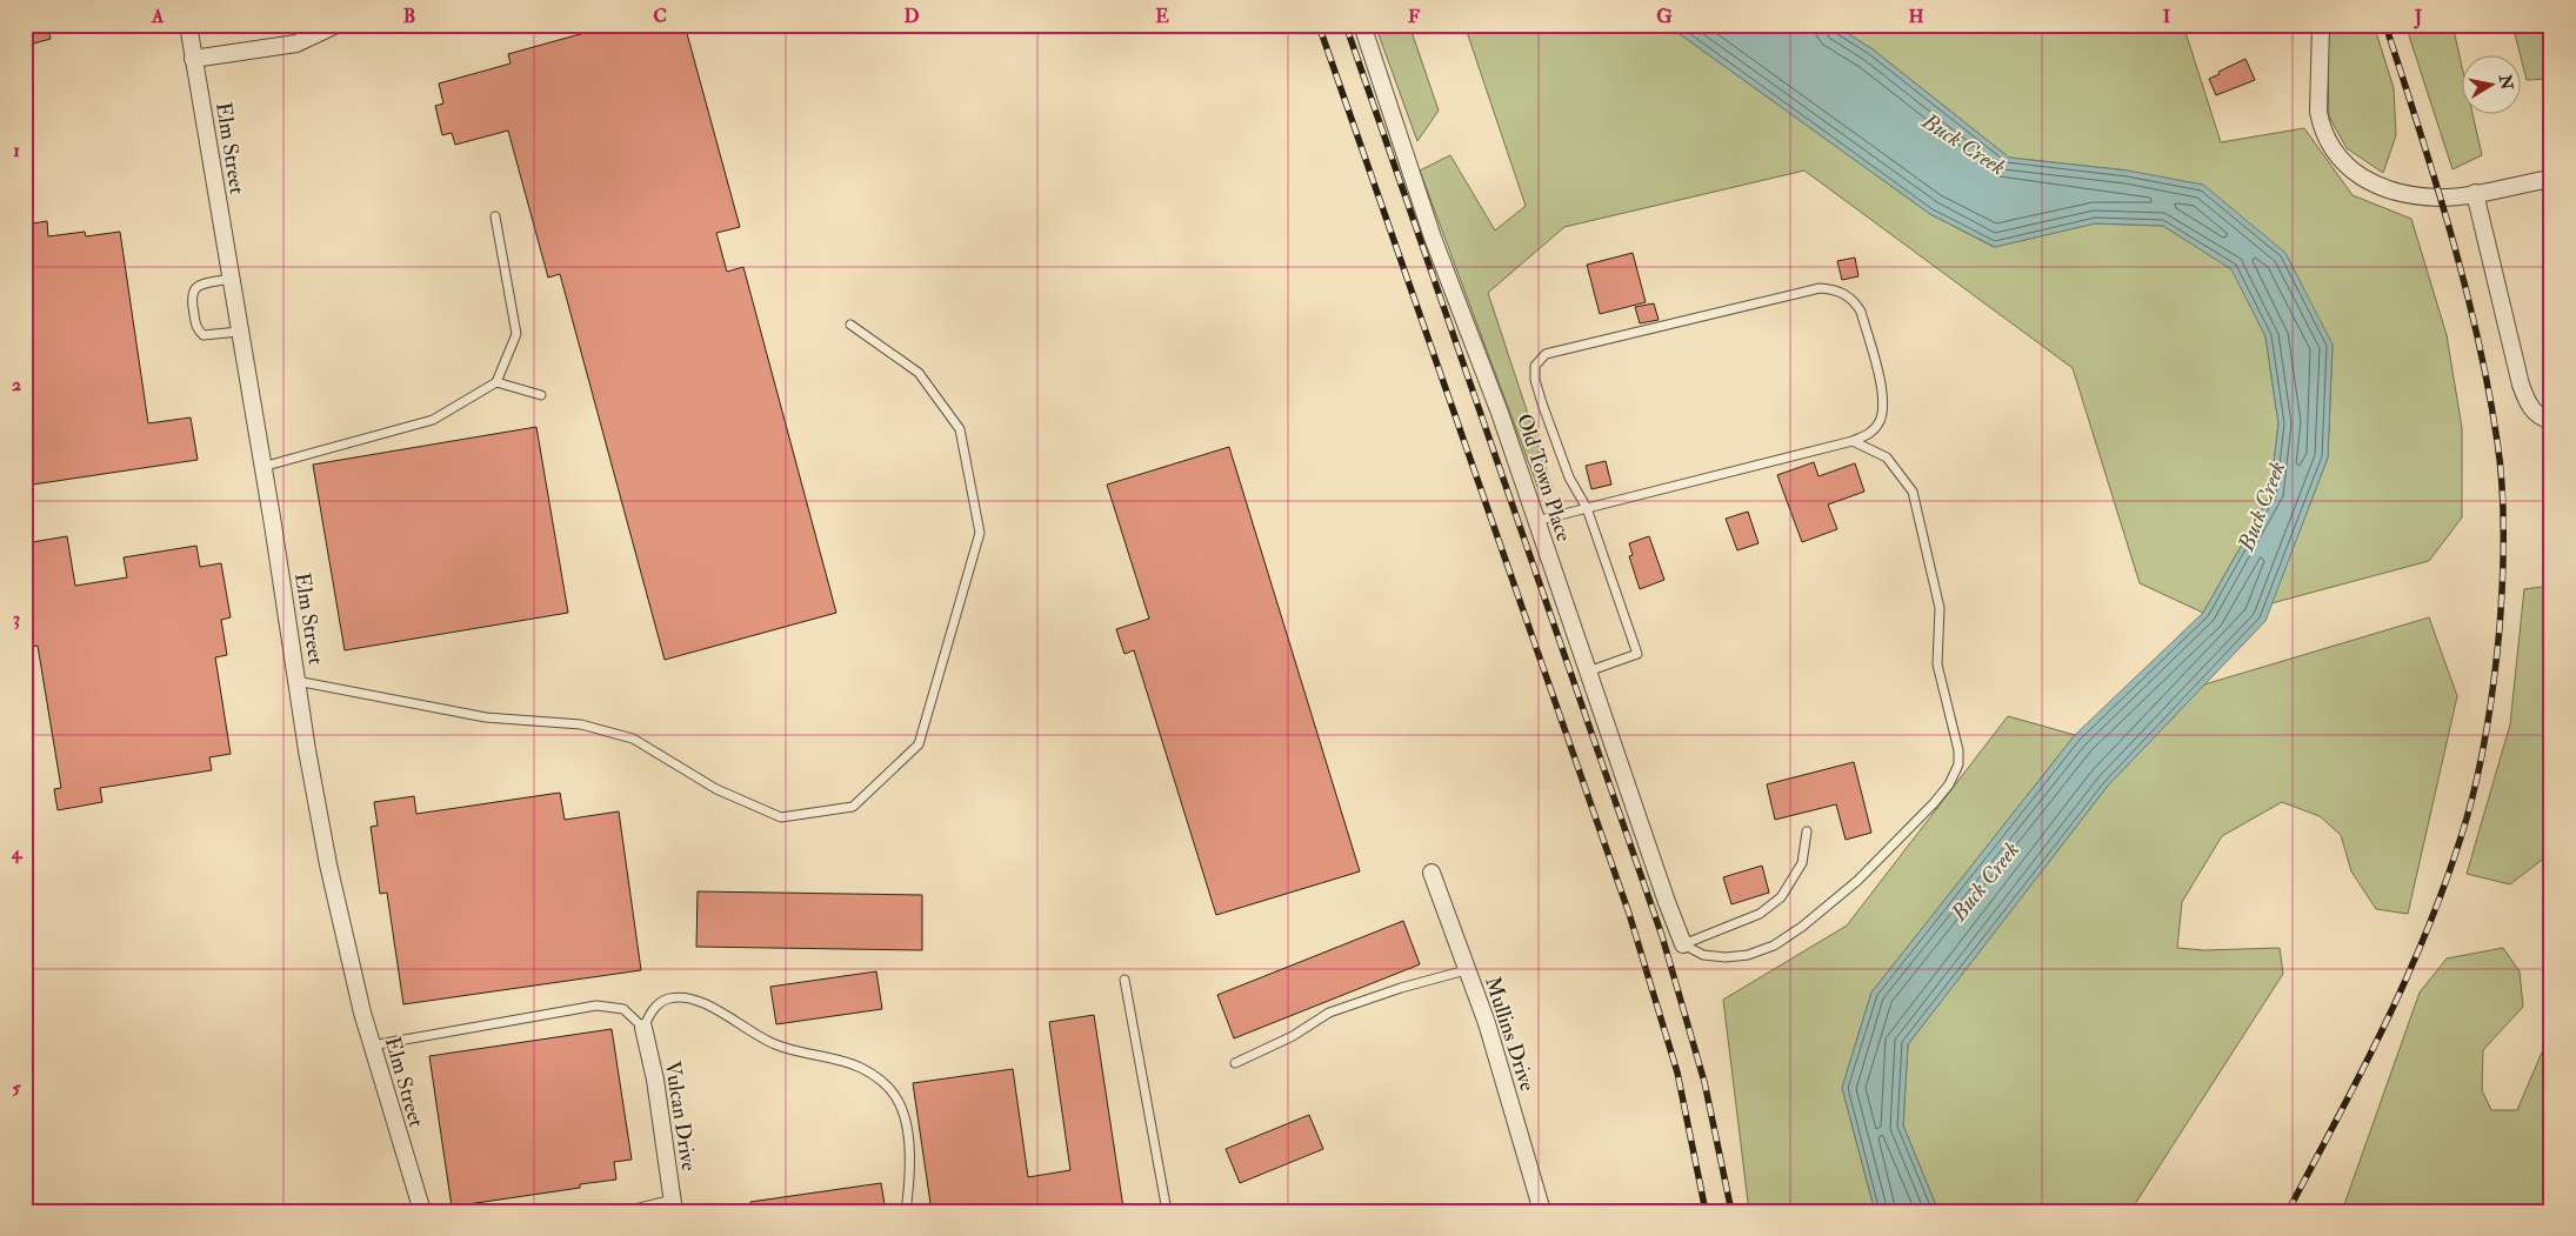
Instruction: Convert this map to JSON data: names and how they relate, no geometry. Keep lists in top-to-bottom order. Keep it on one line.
{"streets":{"street":["Elm Street","Old Town Place","Mullins Drive","Vulcan Drive"]},"water":["Buck Creek"],"north":"right","grid":{"columns":["A","B","C","D","E","F","G","H","I","J"],"rows":["1","2","3","4","5"]}}
